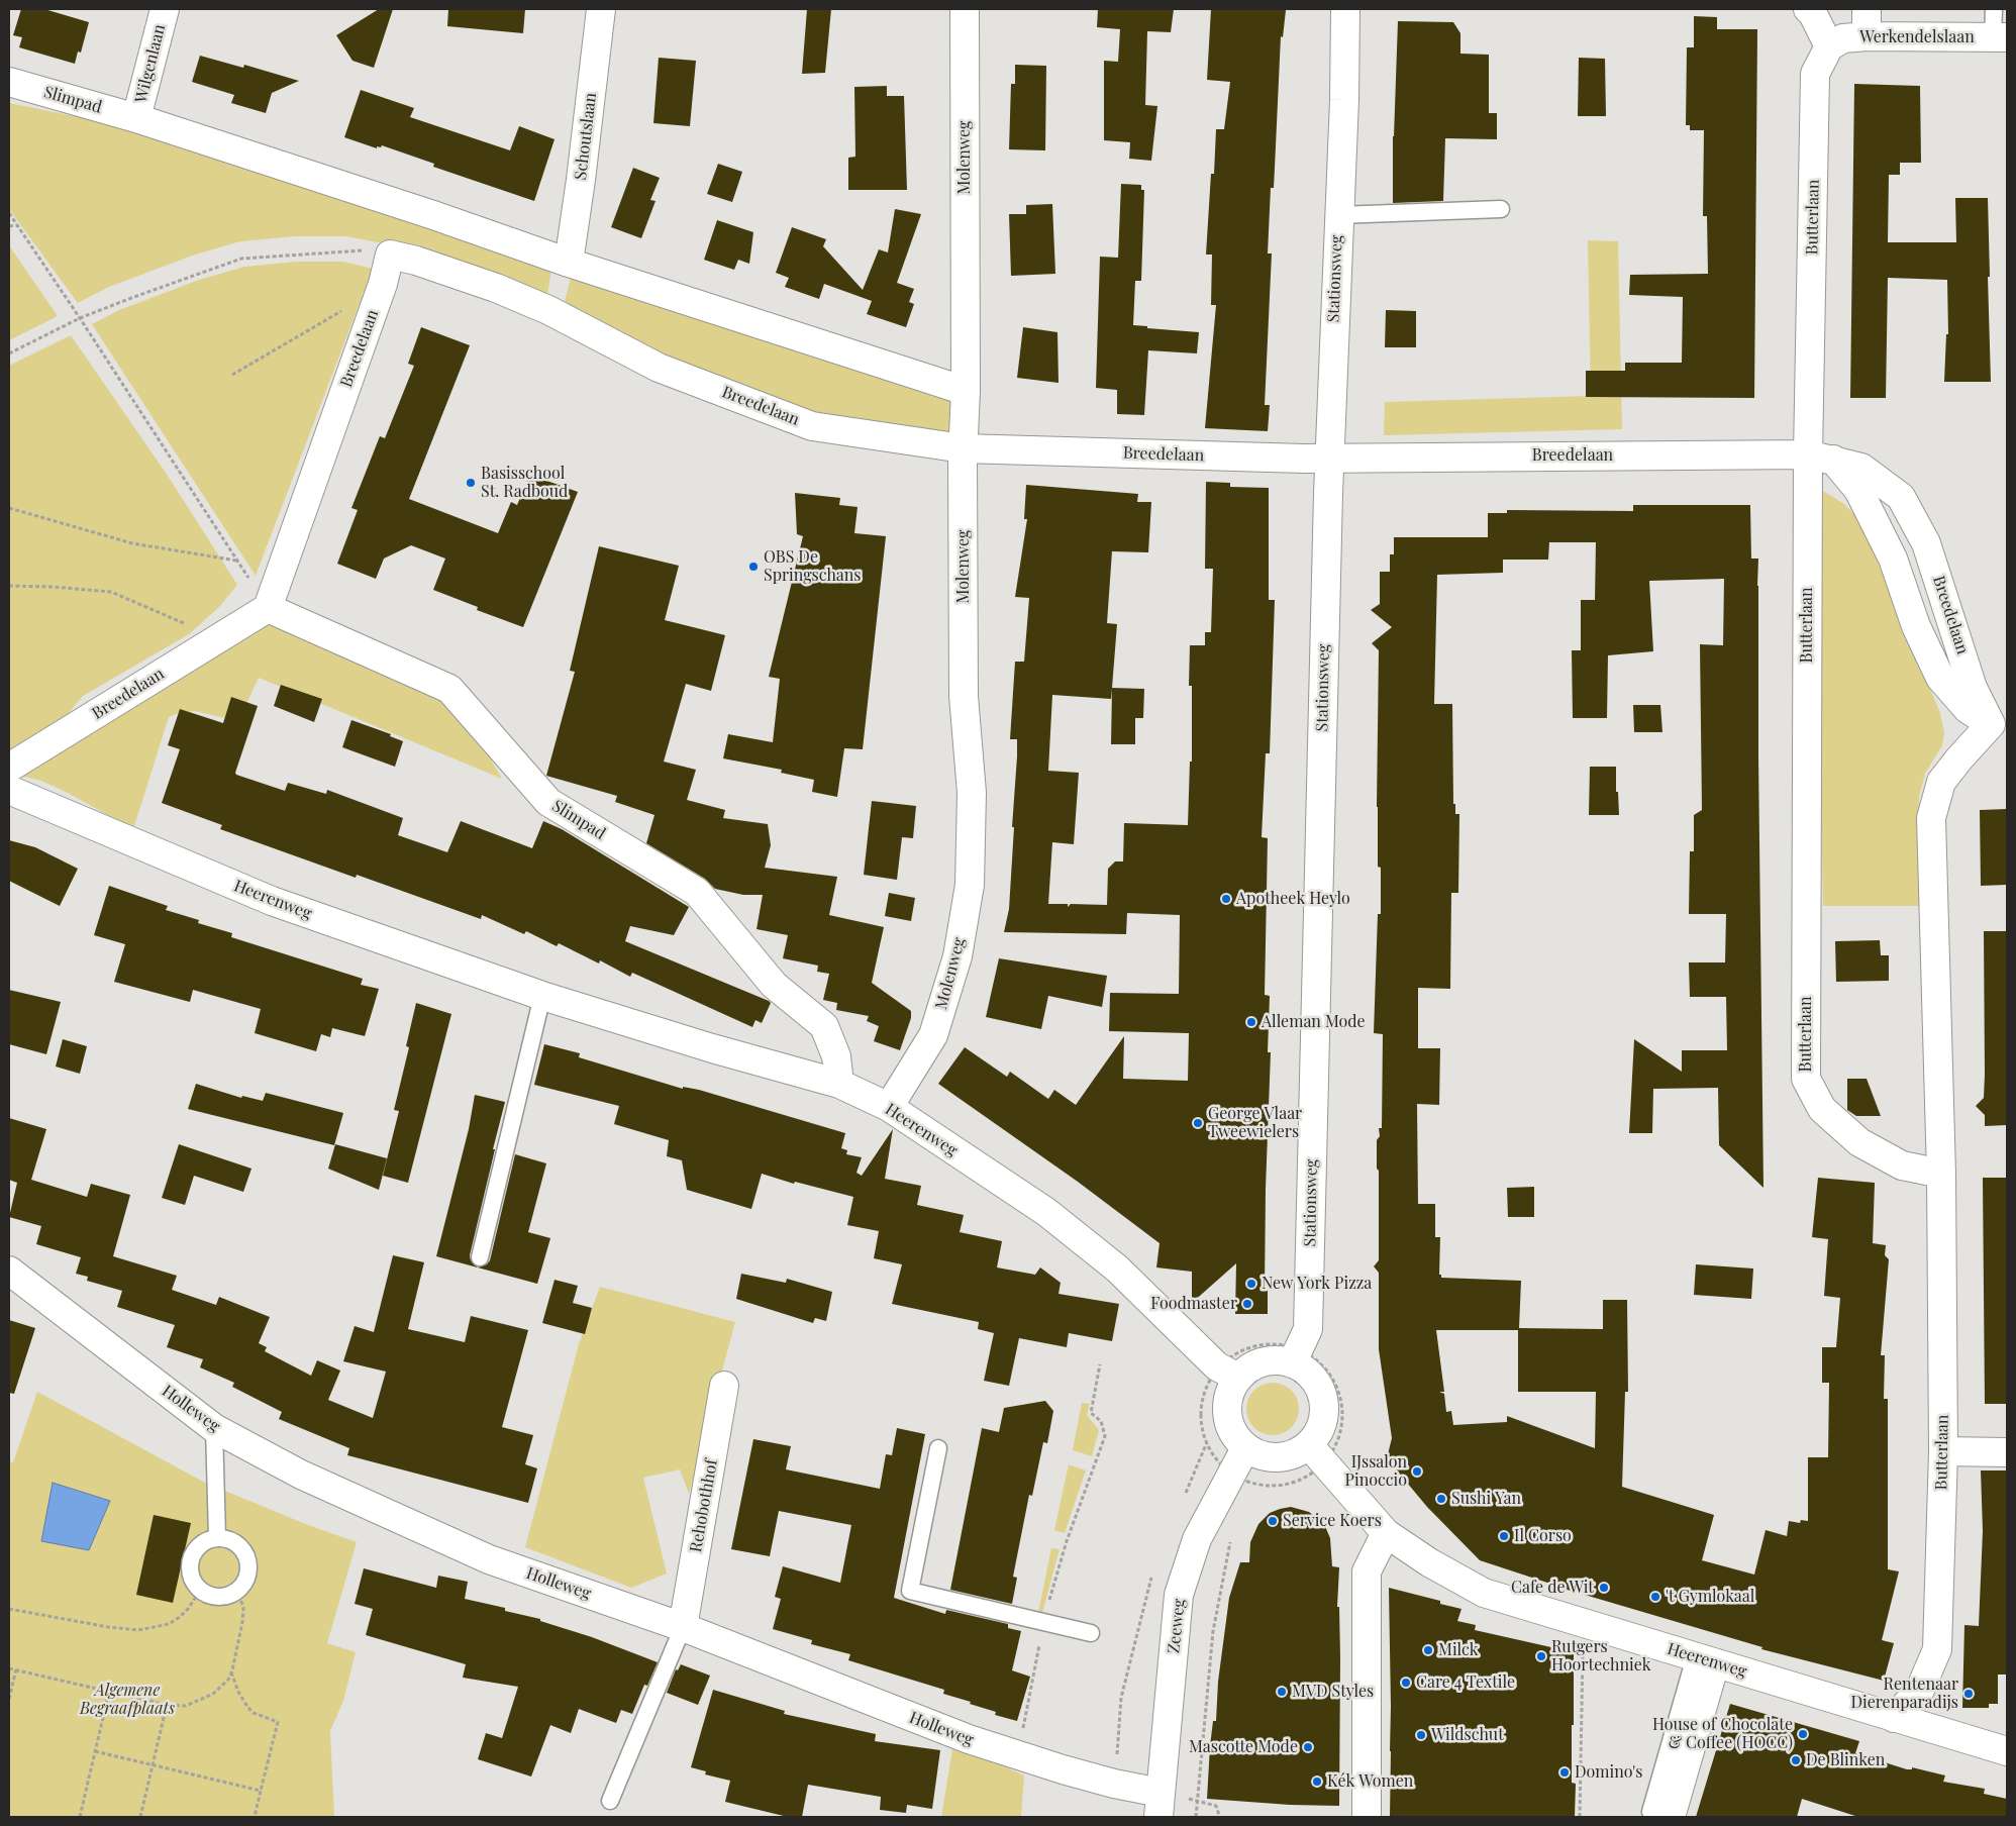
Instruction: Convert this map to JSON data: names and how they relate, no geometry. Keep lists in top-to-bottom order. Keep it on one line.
{"streets":{"street":["Werkendelslaan","Wilgenlaan","Slimpad","Schoutslaan","Molenweg","Butterlaan","Stationsweg","Breedelaan","Heerenweg","Holleweg","Rehobothhof","Zeeweg"]},"crossings":[["Werkendelslaan","Butterlaan"],["Wilgenlaan","Slimpad"],["Slimpad","Breedelaan"],["Slimpad","Heerenweg"],["Molenweg","Breedelaan"],["Molenweg","Heerenweg"],["Butterlaan","Breedelaan"],["Butterlaan","Heerenweg"],["Stationsweg","Breedelaan"],["Stationsweg","Heerenweg"],["Stationsweg","Zeeweg"],["Heerenweg","Zeeweg"],["Holleweg","Rehobothhof"],["Holleweg","Zeeweg"]],"parks":["Algemene Begraafplaats"],"places":["Basisschool St. Radboud","OBS De Springschans","Apotheek Heylo","Alleman Mode","George Vlaar Tweewielers","New York Pizza","Foodmaster","IJssalon Pinoccio","Sushi Yan","Service Koers","Il Corso","Cafe de Wit","'t Gymlokaal","Milck","Rutgers Hoortechniek","Care 4 Textile","MVD Styles","Rentenaar Dierenparadijs","House of Chocolate & Coffee (HOCC)","Wildschut","Mascotte Mode","De Blinken","Domino's","Kék Women"]}
